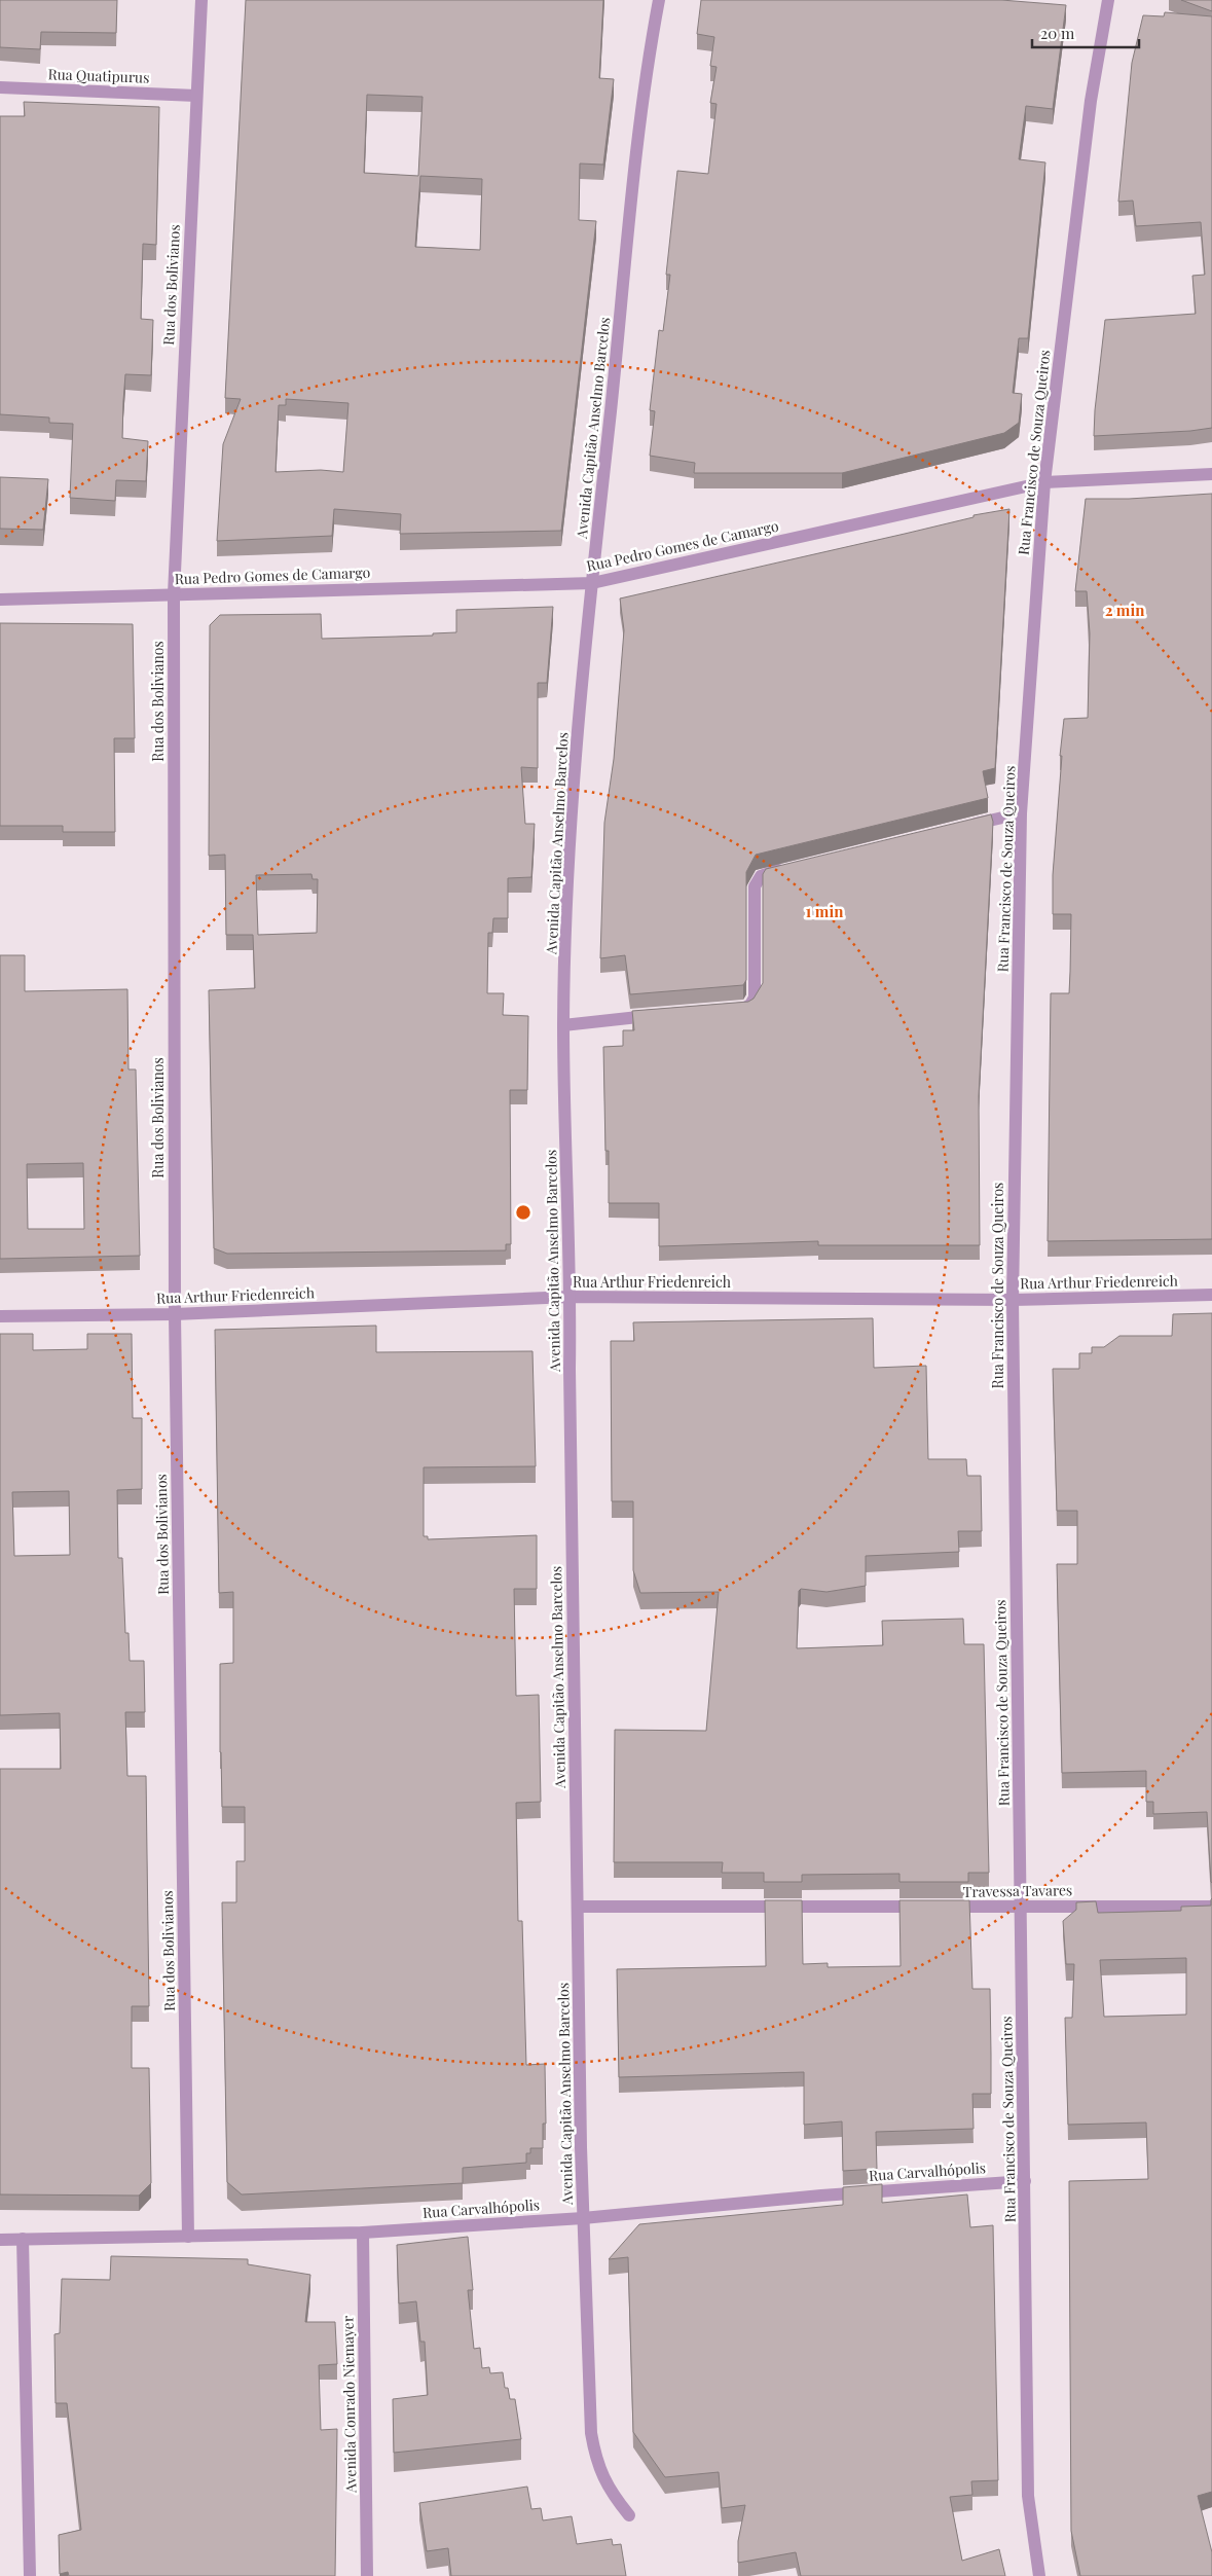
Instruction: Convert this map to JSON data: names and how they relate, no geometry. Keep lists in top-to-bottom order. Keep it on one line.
{"streets":{"street":["Rua Quatipurus","Rua dos Bolivianos","Avenida Capitão Anselmo Barcelos","Rua Francisco de Souza Queiros","Rua Pedro Gomes de Camargo","Rua Arthur Friedenreich","Travessa Tavares","Rua Carvalhópolis","Avenida Conrado Niemayer"]},"crossings":[["Rua Quatipurus","Rua dos Bolivianos"],["Rua dos Bolivianos","Rua Pedro Gomes de Camargo"],["Rua dos Bolivianos","Rua Arthur Friedenreich"],["Rua dos Bolivianos","Rua Carvalhópolis"],["Avenida Capitão Anselmo Barcelos","Rua Pedro Gomes de Camargo"],["Avenida Capitão Anselmo Barcelos","Rua Arthur Friedenreich"],["Avenida Capitão Anselmo Barcelos","Travessa Tavares"],["Avenida Capitão Anselmo Barcelos","Rua Carvalhópolis"],["Rua Francisco de Souza Queiros","Rua Pedro Gomes de Camargo"],["Rua Francisco de Souza Queiros","Rua Arthur Friedenreich"],["Rua Francisco de Souza Queiros","Travessa Tavares"],["Rua Francisco de Souza Queiros","Rua Carvalhópolis"],["Rua Carvalhópolis","Avenida Conrado Niemayer"]],"scale_bar":"20 m","rings":["2 min","1 min"]}
